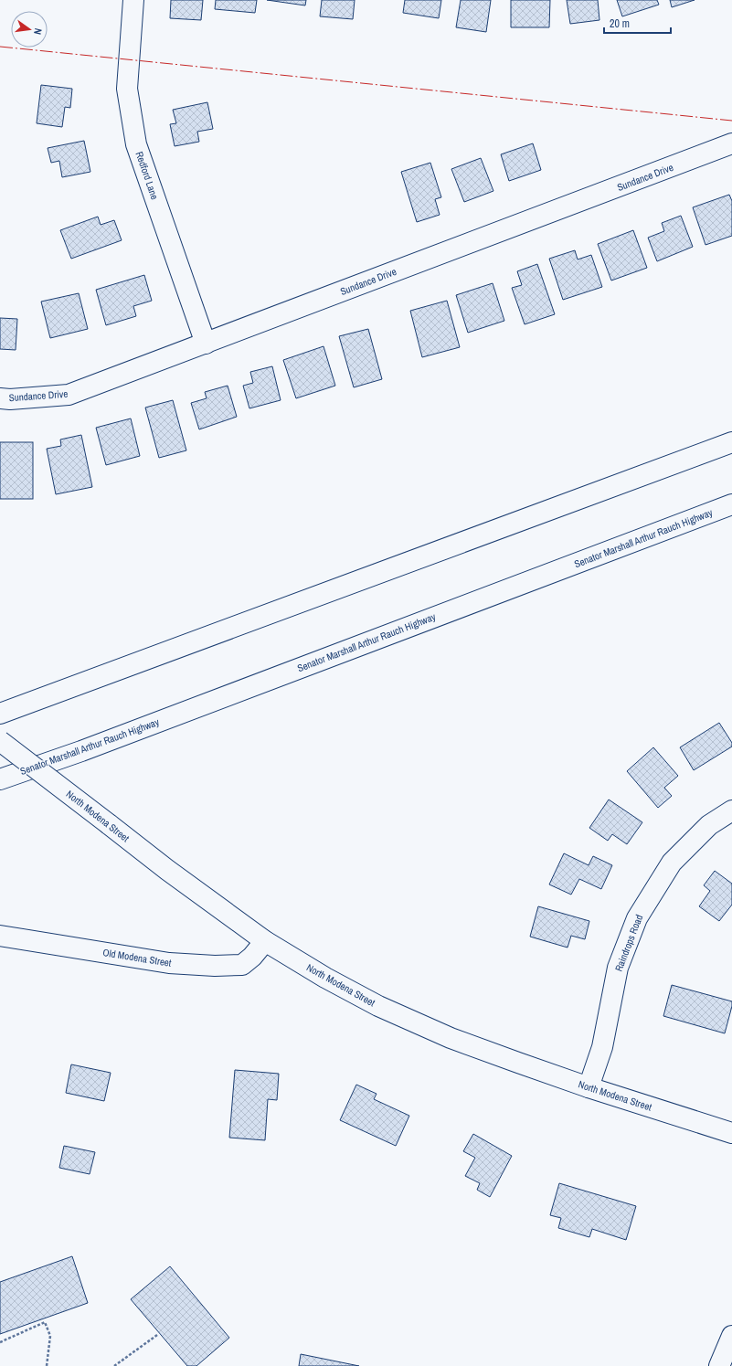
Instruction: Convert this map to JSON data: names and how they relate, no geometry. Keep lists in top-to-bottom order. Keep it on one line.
{"streets":{"main road":["Redford Lane","Sundance Drive","Senator Marshall Arthur Rauch Highway","North Modena Street","Raindrops Road","Old Modena Street"]},"crossings":[["Redford Lane","Sundance Drive"],["North Modena Street","Raindrops Road"],["North Modena Street","Old Modena Street"]],"scale_bar":"20 m","north":"right"}
